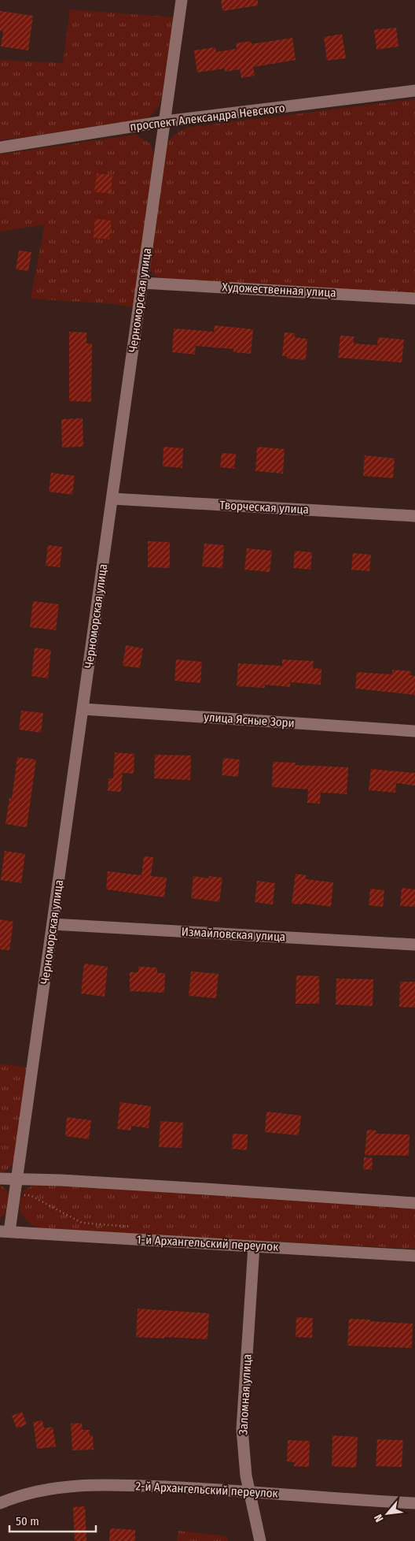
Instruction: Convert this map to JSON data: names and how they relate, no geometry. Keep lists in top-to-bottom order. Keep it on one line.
{"streets":{"street":["проспект Александра Невского","Художественная улица","Черноморская улица","Творческая улица","улица Ясные Зори","Измайловская улица","1-й Архангельский переулок","Заломная улица","2-й Архангельский переулок"]},"crossings":[["проспект Александра Невского","Черноморская улица"],["Художественная улица","Черноморская улица"],["Черноморская улица","Творческая улица"],["Черноморская улица","улица Ясные Зори"],["Черноморская улица","Измайловская улица"],["Черноморская улица","1-й Архангельский переулок"],["1-й Архангельский переулок","Заломная улица"],["Заломная улица","2-й Архангельский переулок"]],"scale_bar":"50 m","north":"bottom left"}
